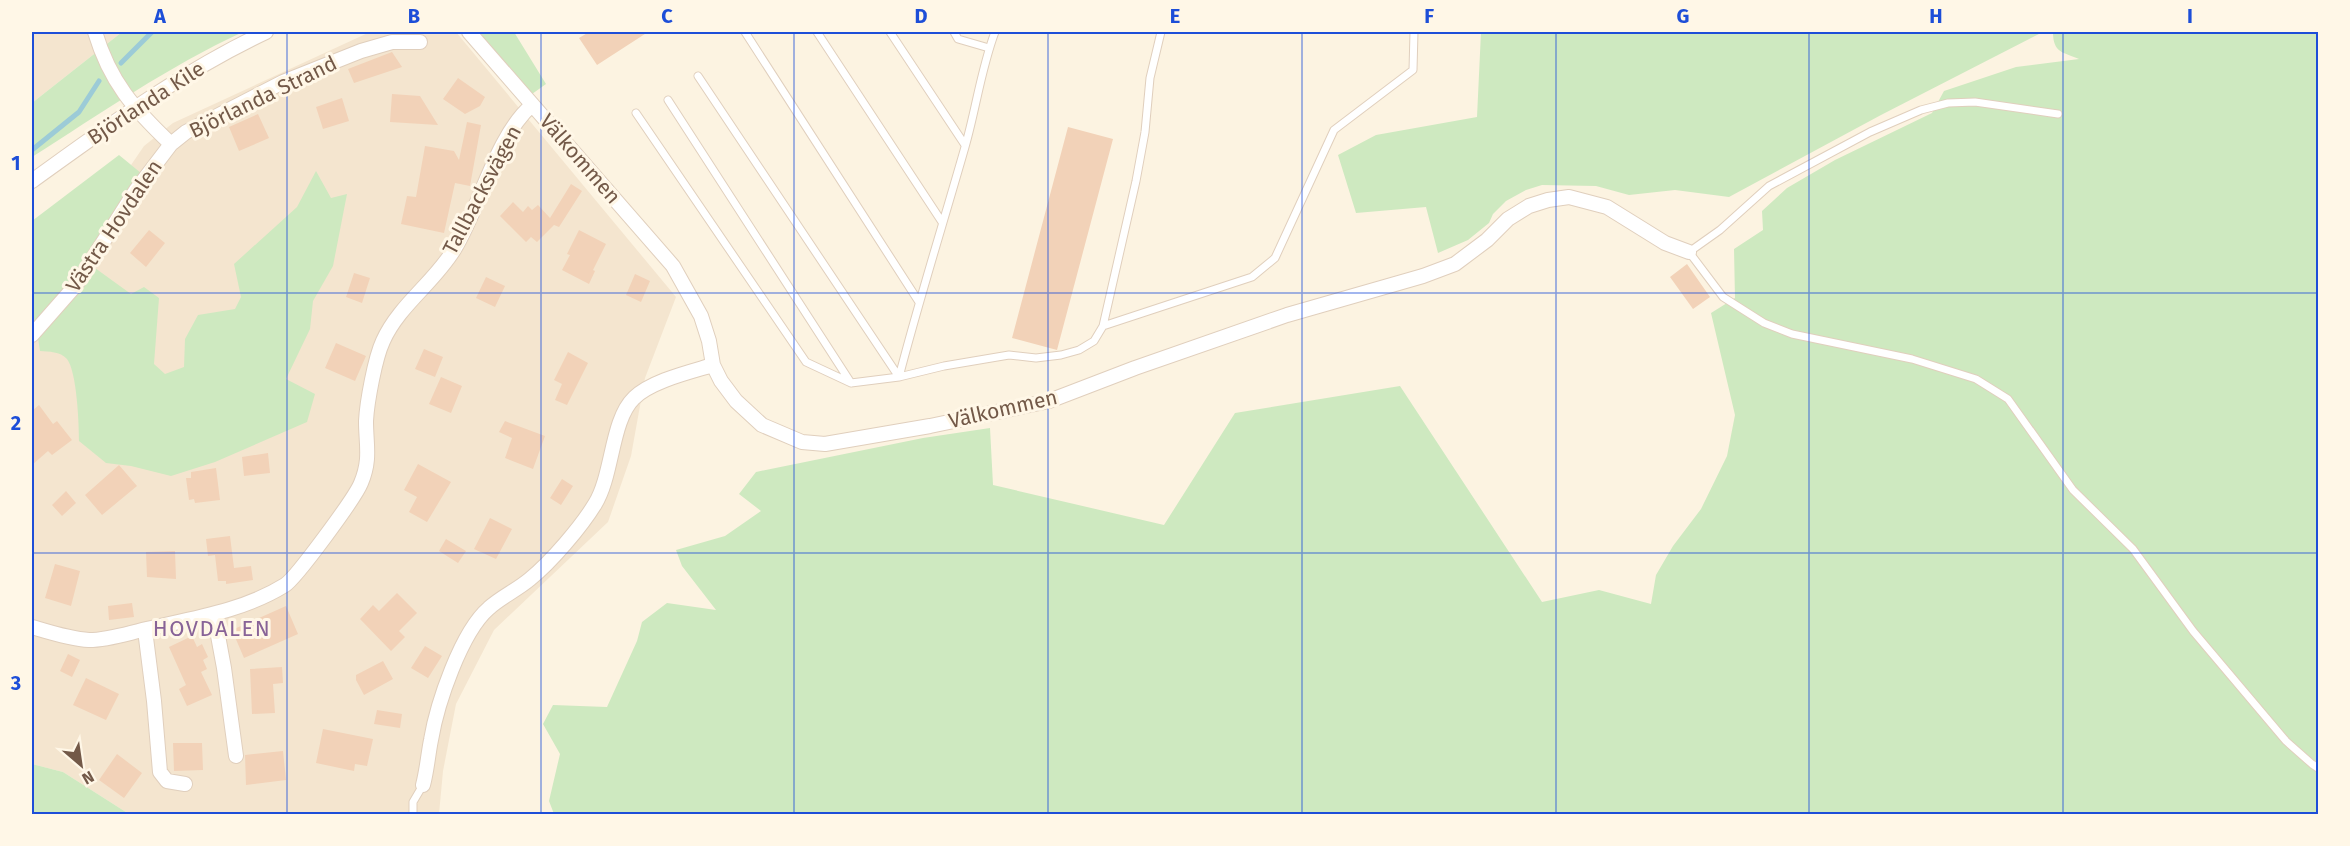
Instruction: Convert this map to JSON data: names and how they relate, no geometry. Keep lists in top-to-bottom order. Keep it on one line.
{"streets":{"street":["Björlanda Strand","Björlanda Kile","Välkommen","Tallbacksvägen","Västra Hovdalen"]},"crossings":[["Björlanda Strand","Björlanda Kile"],["Björlanda Strand","Västra Hovdalen"],["Välkommen","Tallbacksvägen"]],"districts":["HOVDALEN"],"north":"bottom right","grid":{"columns":["A","B","C","D","E","F","G","H","I"],"rows":["1","2","3"]}}
